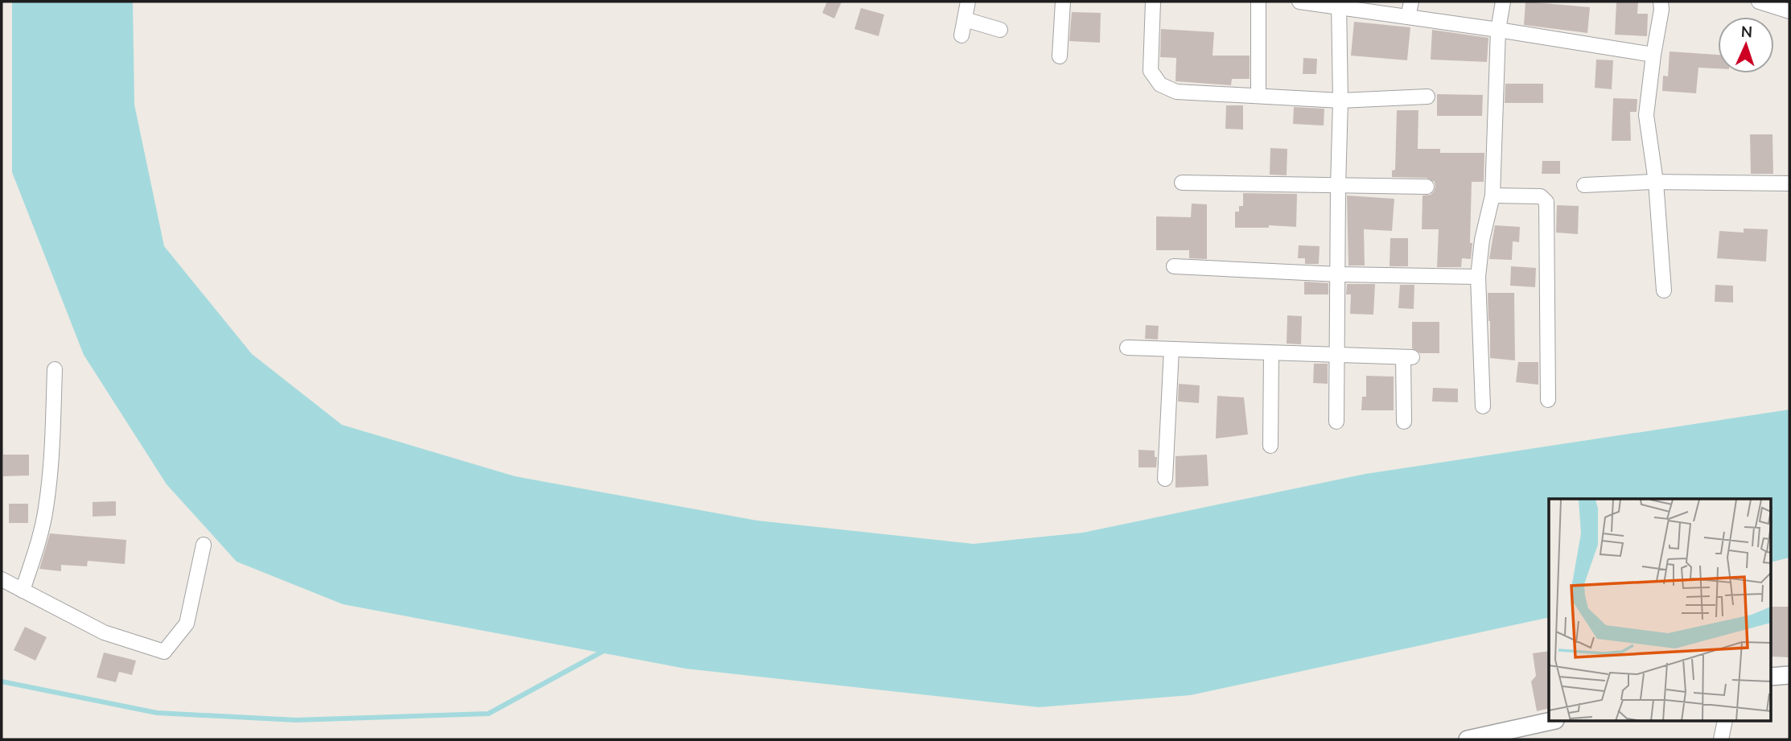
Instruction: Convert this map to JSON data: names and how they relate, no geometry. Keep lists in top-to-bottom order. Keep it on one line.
{"north":"top"}
